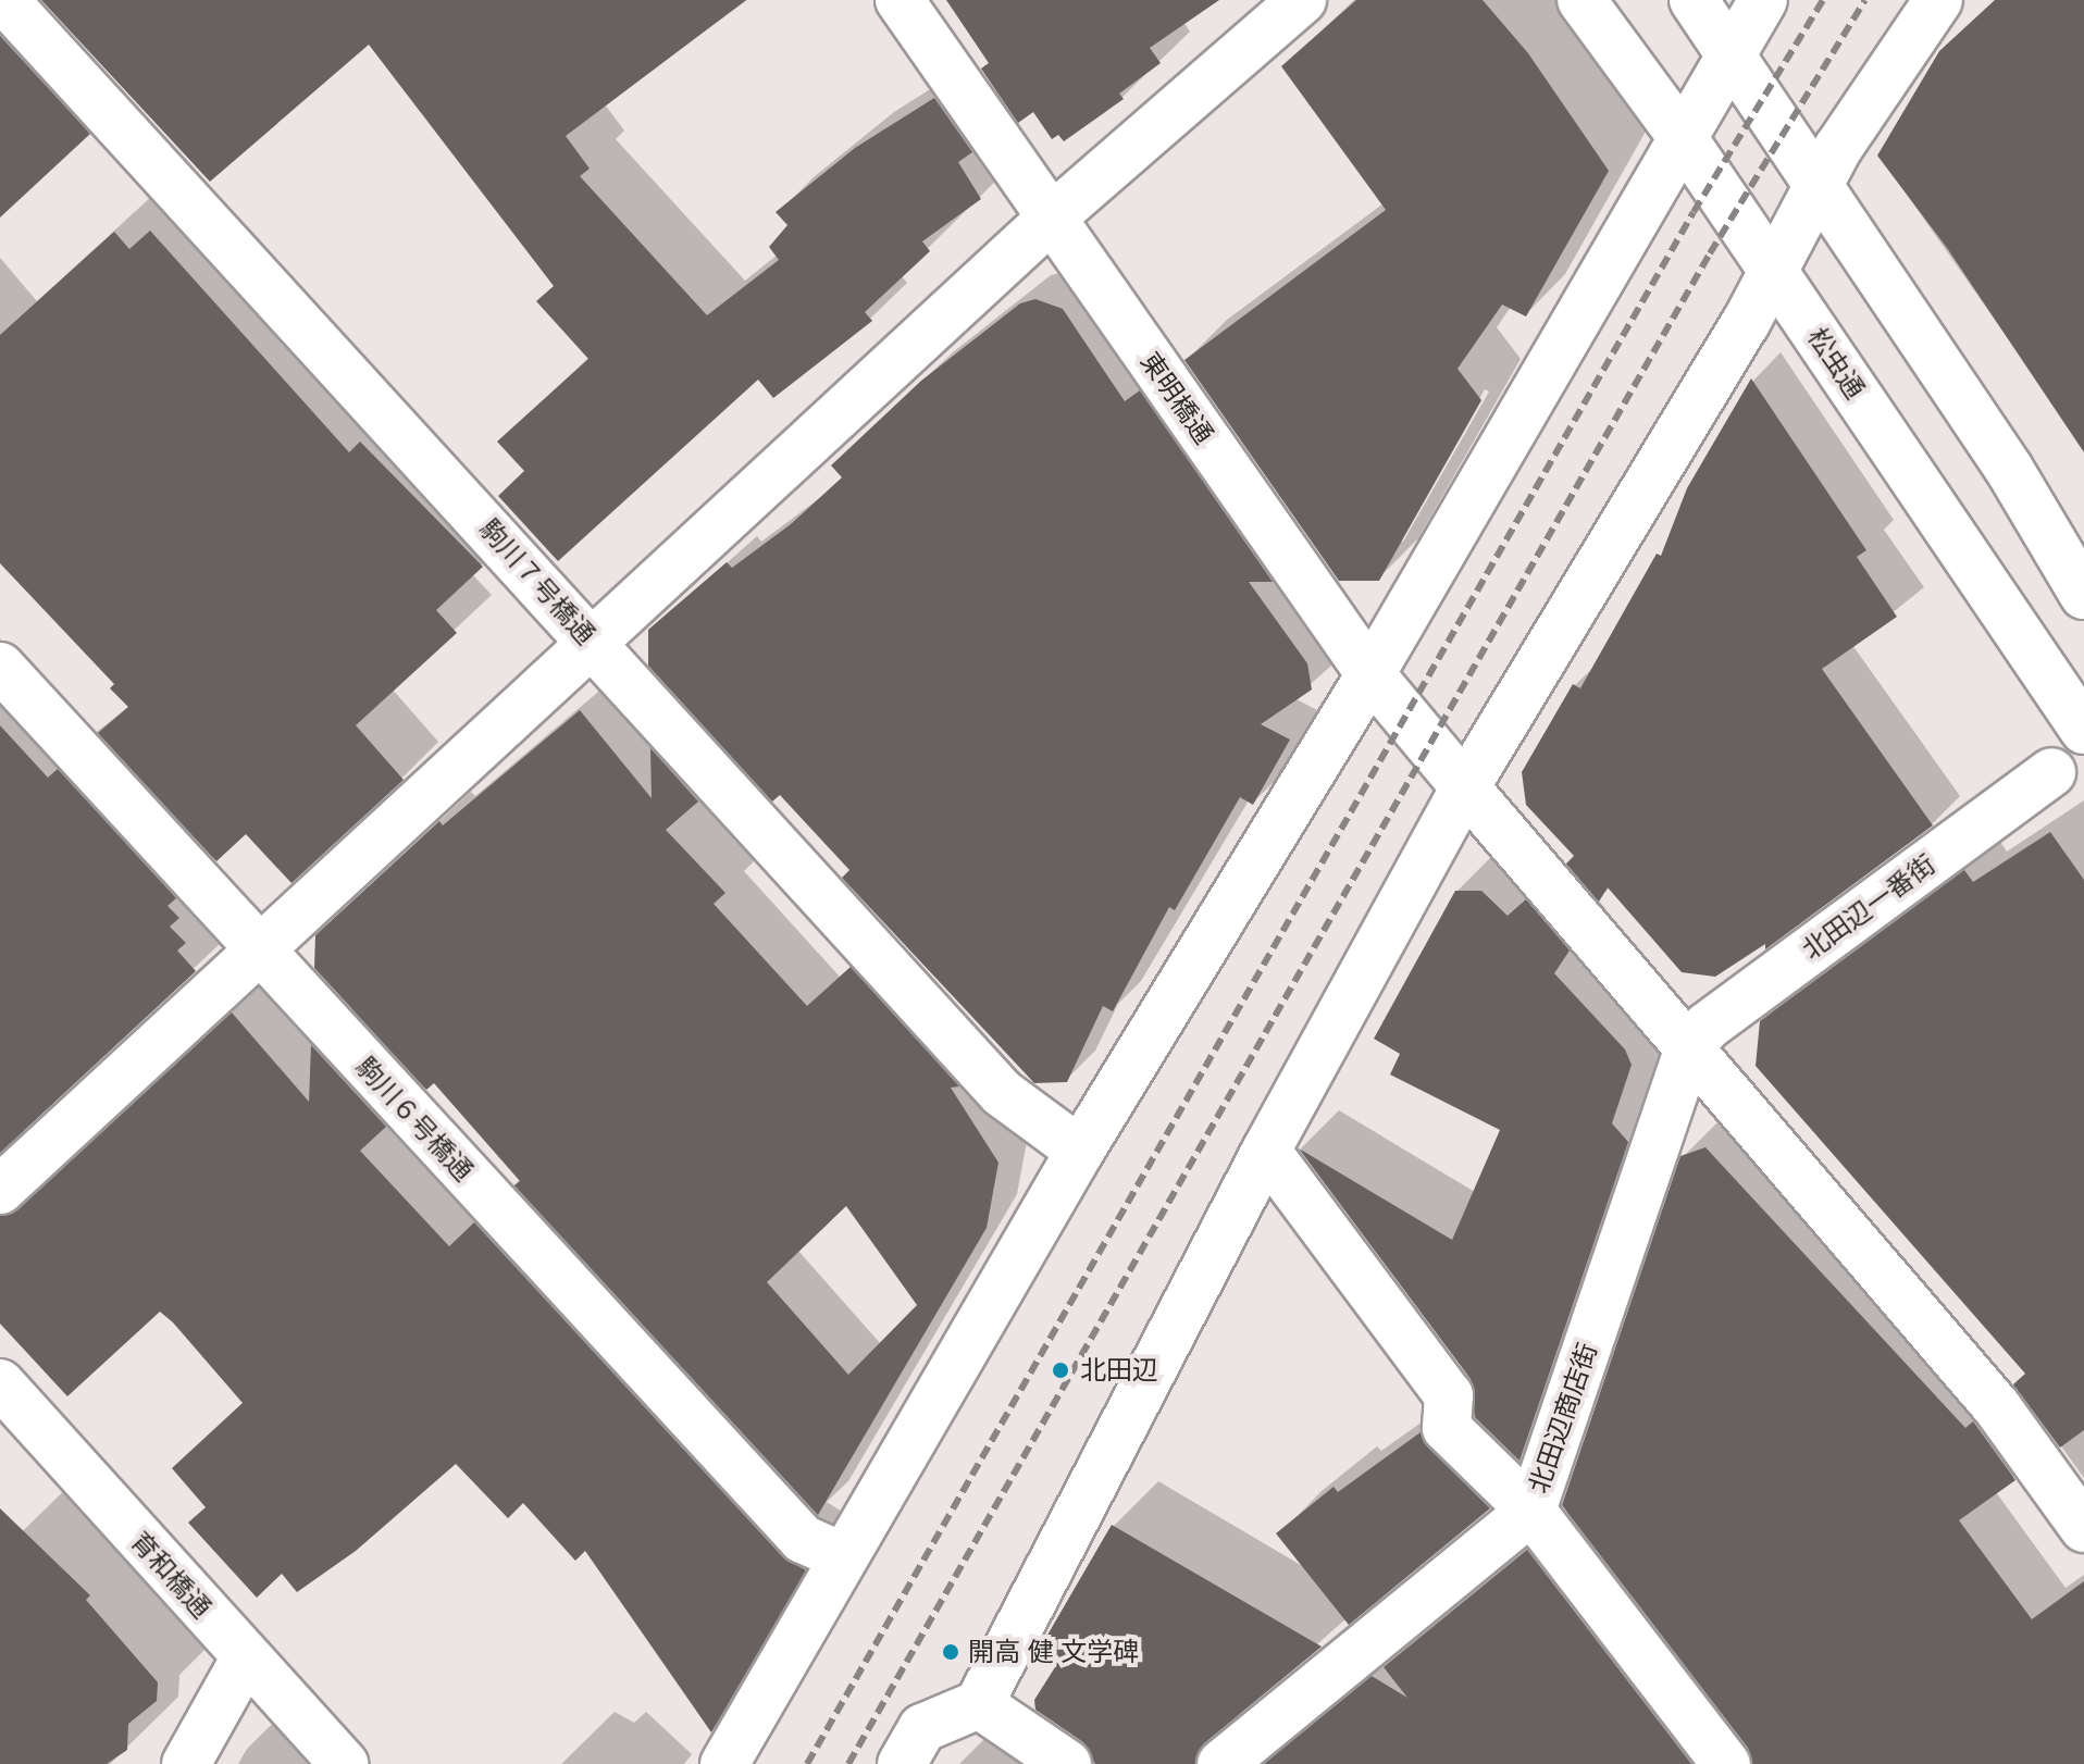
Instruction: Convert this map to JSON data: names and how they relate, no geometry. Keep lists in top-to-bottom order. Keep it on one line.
{"streets":{"street":["松虫通","東明橋通","駒川７号橋通","北田辺一番街","駒川６号橋通","北田辺商店街","育和橋通"]},"crossings":[["北田辺一番街","北田辺商店街"]],"places":["北田辺","開高 健 文学碑"]}
